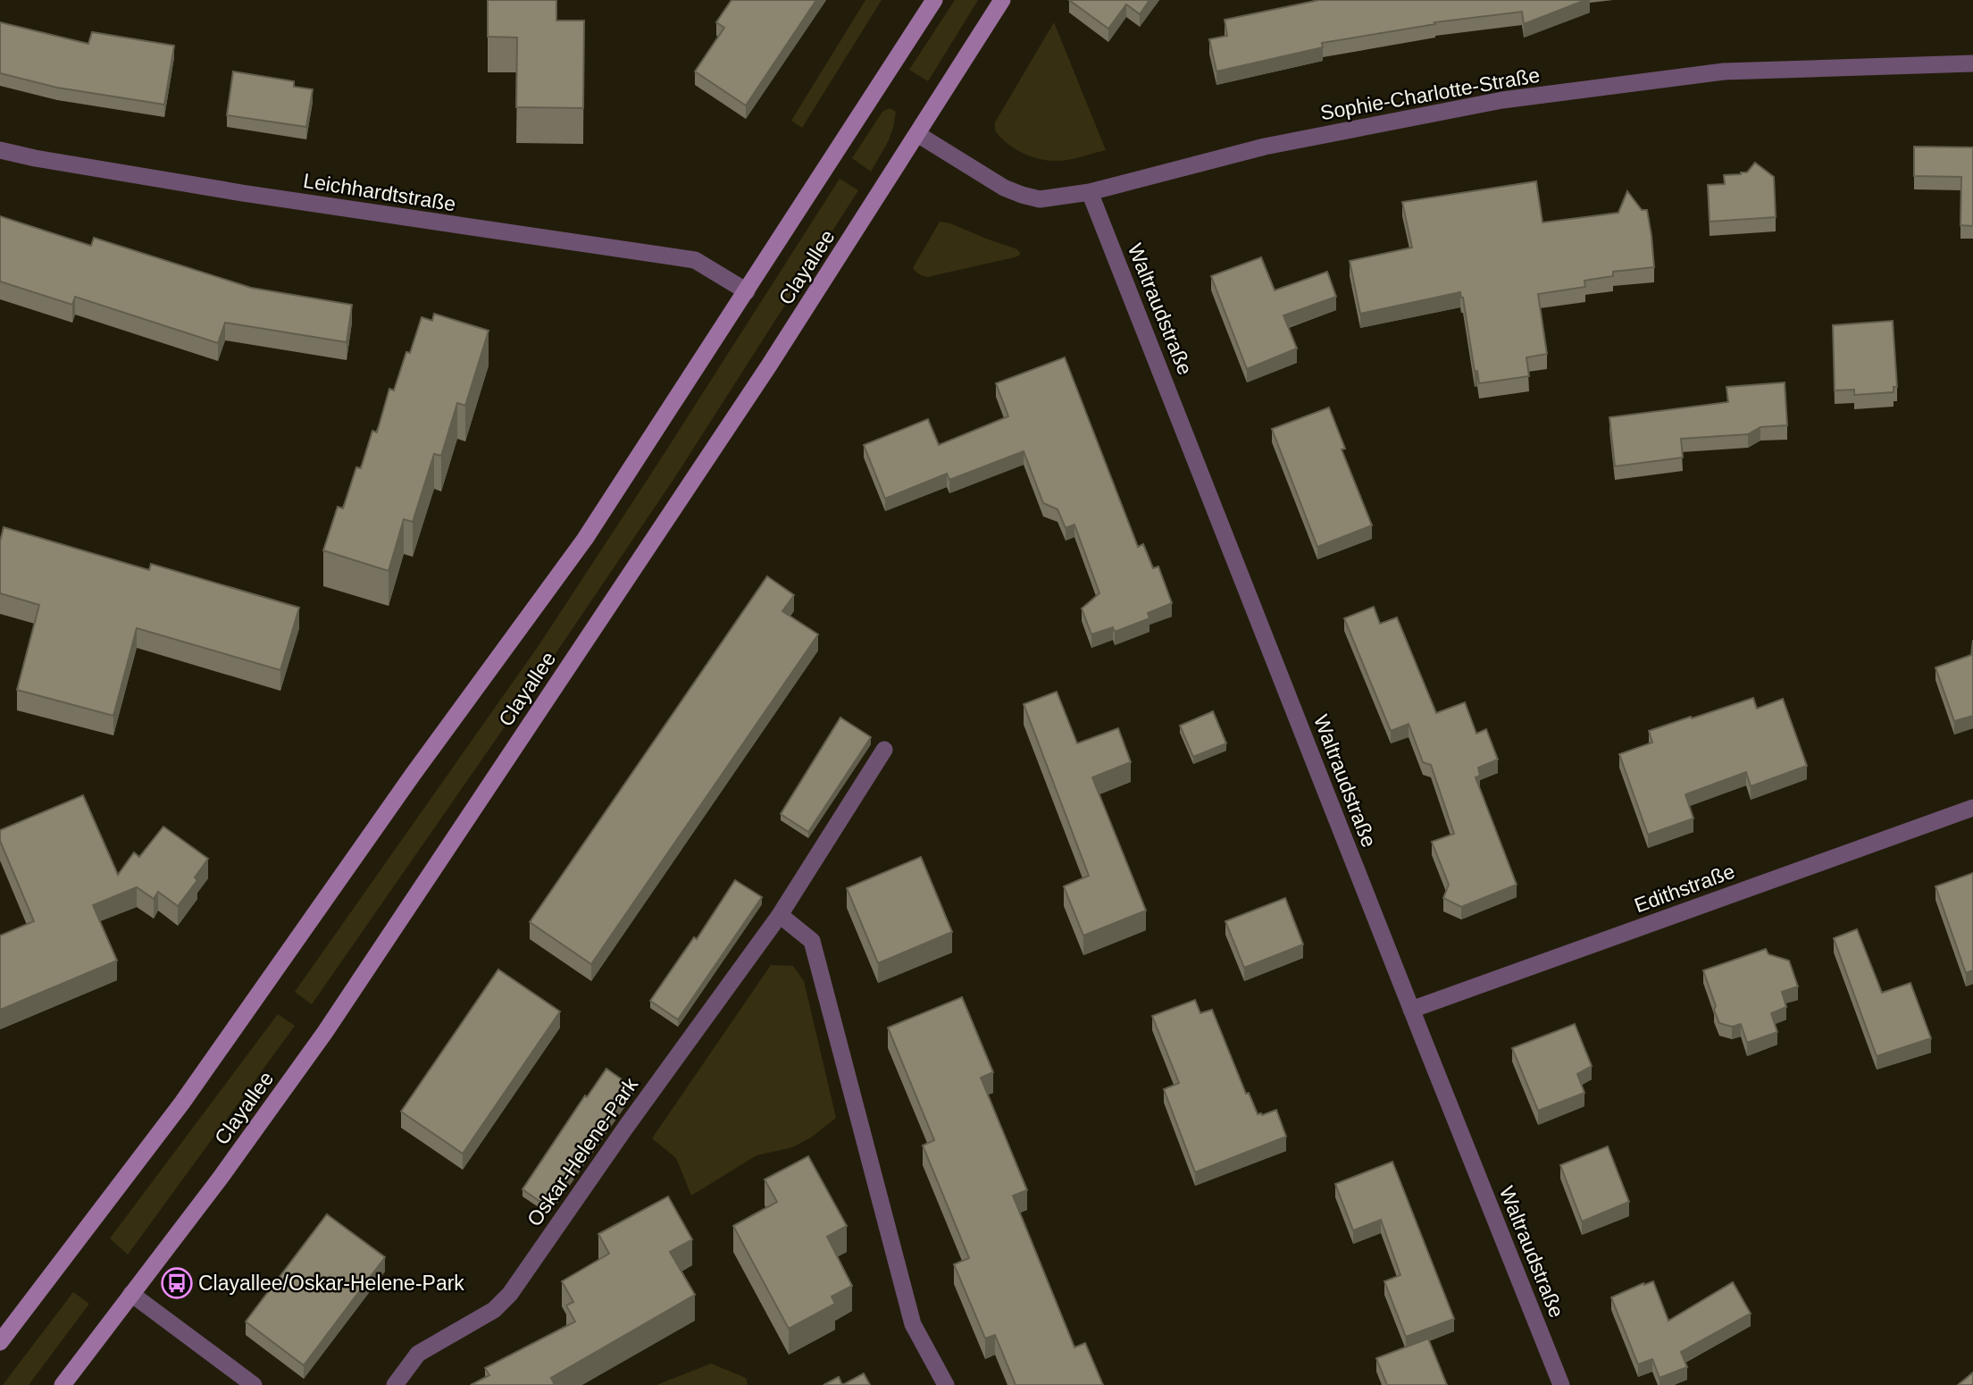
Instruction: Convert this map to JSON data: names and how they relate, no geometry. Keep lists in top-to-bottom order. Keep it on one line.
{"streets":{"main road":["Clayallee"],"street":["Sophie-Charlotte-Straße","Leichhardtstraße","Waltraudstraße","Edithstraße","Oskar-Helene-Park"]},"crossings":[["Sophie-Charlotte-Straße","Clayallee"],["Sophie-Charlotte-Straße","Waltraudstraße"],["Leichhardtstraße","Clayallee"],["Waltraudstraße","Edithstraße"]],"places":{"bus stop":["Clayallee/Oskar-Helene-Park"]}}
